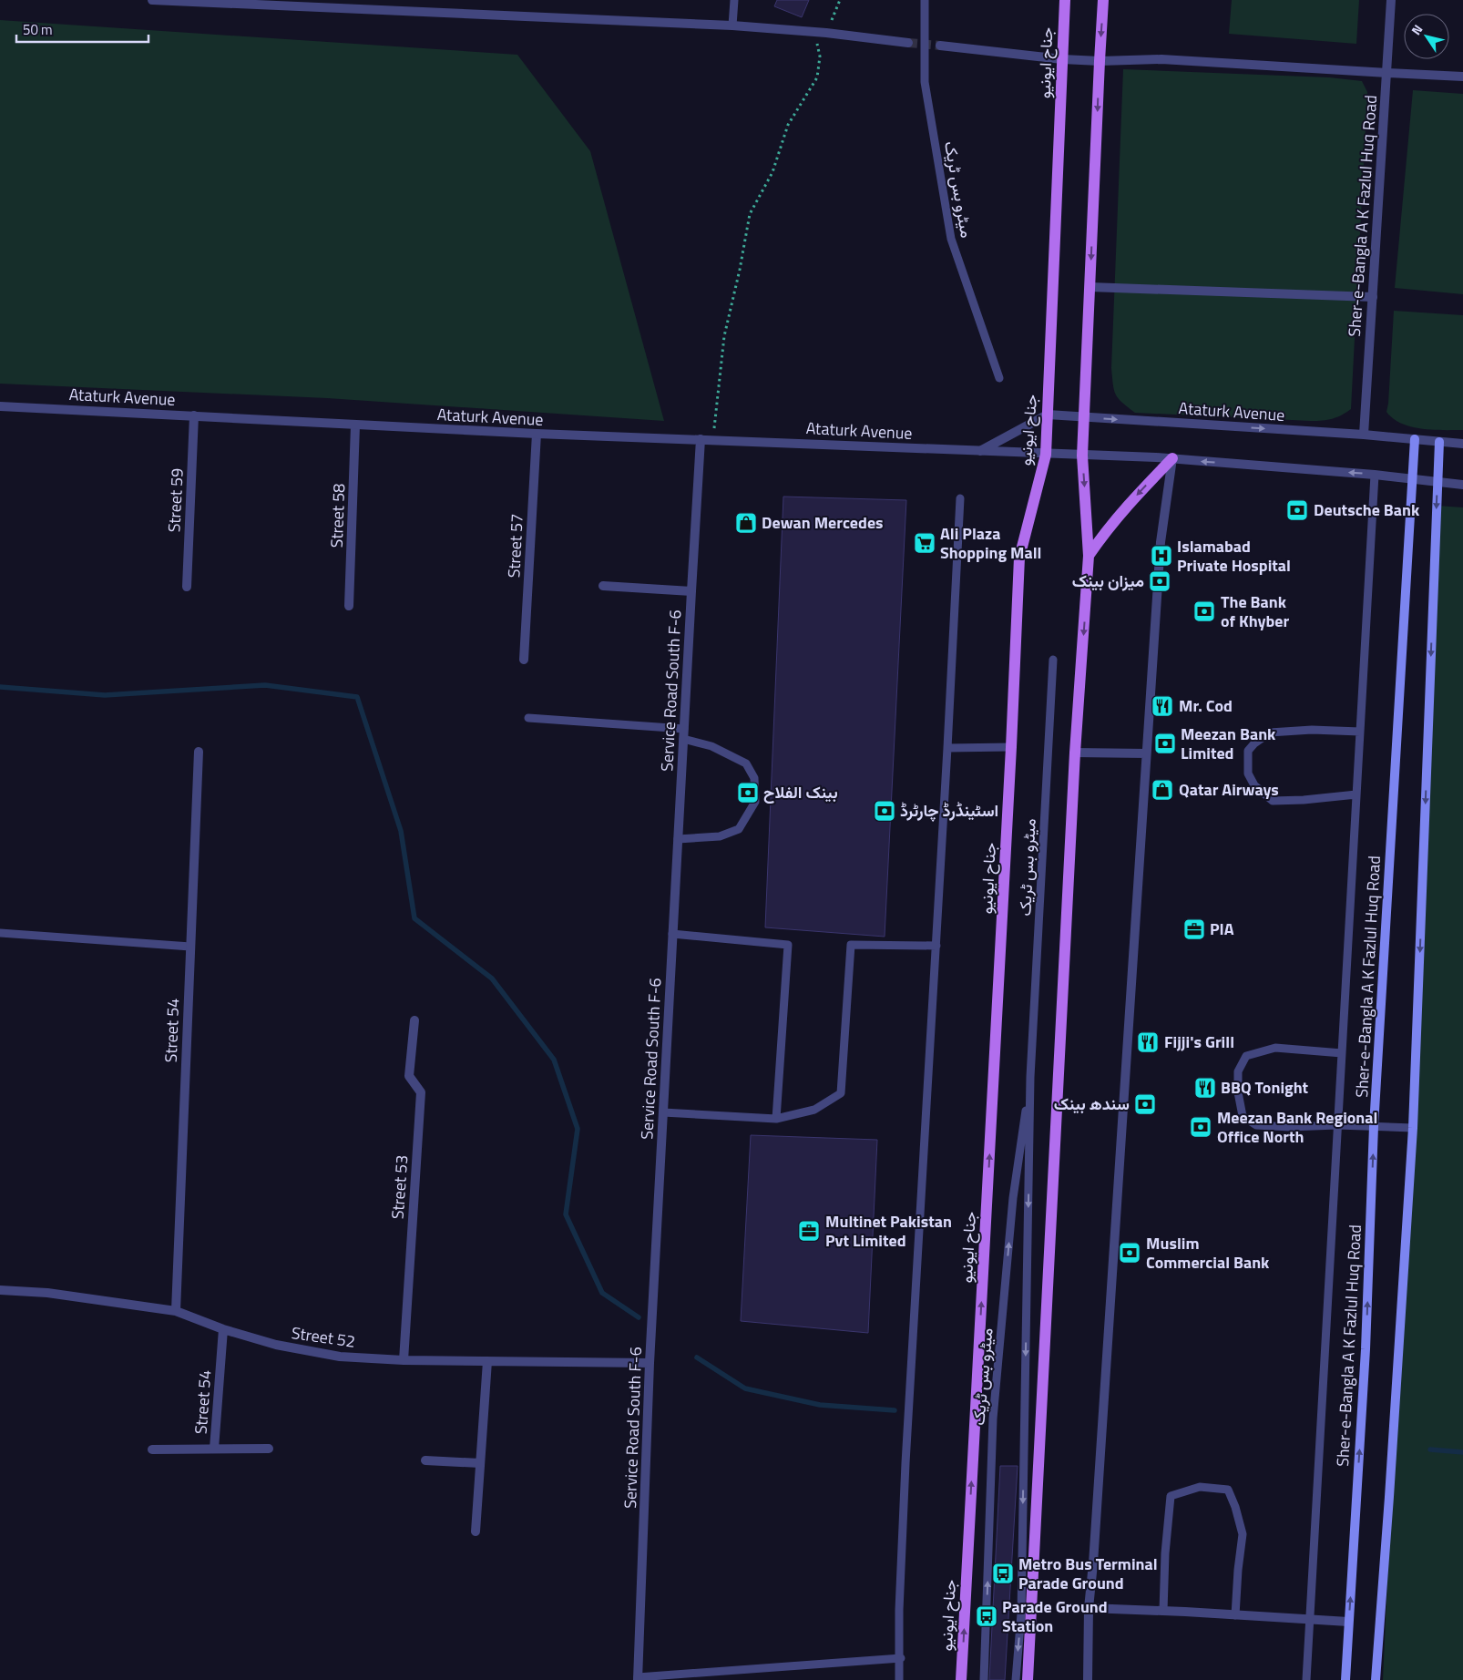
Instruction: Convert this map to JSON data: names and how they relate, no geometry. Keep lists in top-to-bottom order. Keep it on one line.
{"streets":{"main road":["جناح ایونیو","Sher-e-Bangla A K Fazlul Huq Road"],"street":["Ataturk Avenue","Street 59","Street 58","Street 57","Service Road South F-6","Street 54","Street 53","Street 52"],"lane":["میٹرو بس ٹریک"]},"crossings":[["جناح ایونیو","Ataturk Avenue"],["Sher-e-Bangla A K Fazlul Huq Road","Ataturk Avenue"],["Ataturk Avenue","Street 59"],["Ataturk Avenue","Street 58"],["Ataturk Avenue","Street 57"],["Ataturk Avenue","Service Road South F-6"],["Service Road South F-6","Street 52"],["Street 54","Street 52"],["Street 53","Street 52"]],"places":{"bank":["Deutsche Bank","میزان بینک","The Bank of Khyber","Meezan Bank Limited","بینک الفلاح","اسٹینڈرڈ چارٹرڈ","سندھ بینک","Meezan Bank Regional Office North","Muslim Commercial Bank"],"shop":["Dewan Mercedes","Qatar Airways"],"supermarket":["Ali Plaza Shopping Mall"],"hospital":["Islamabad Private Hospital"],"restaurant":["Mr. Cod","Fijji's Grill","BBQ Tonight"],"office":["PIA","Multinet Pakistan Pvt Limited"],"bus stop":["Metro Bus Terminal Parade Ground","Parade Ground Station"]},"scale_bar":"50 m","north":"top left"}
